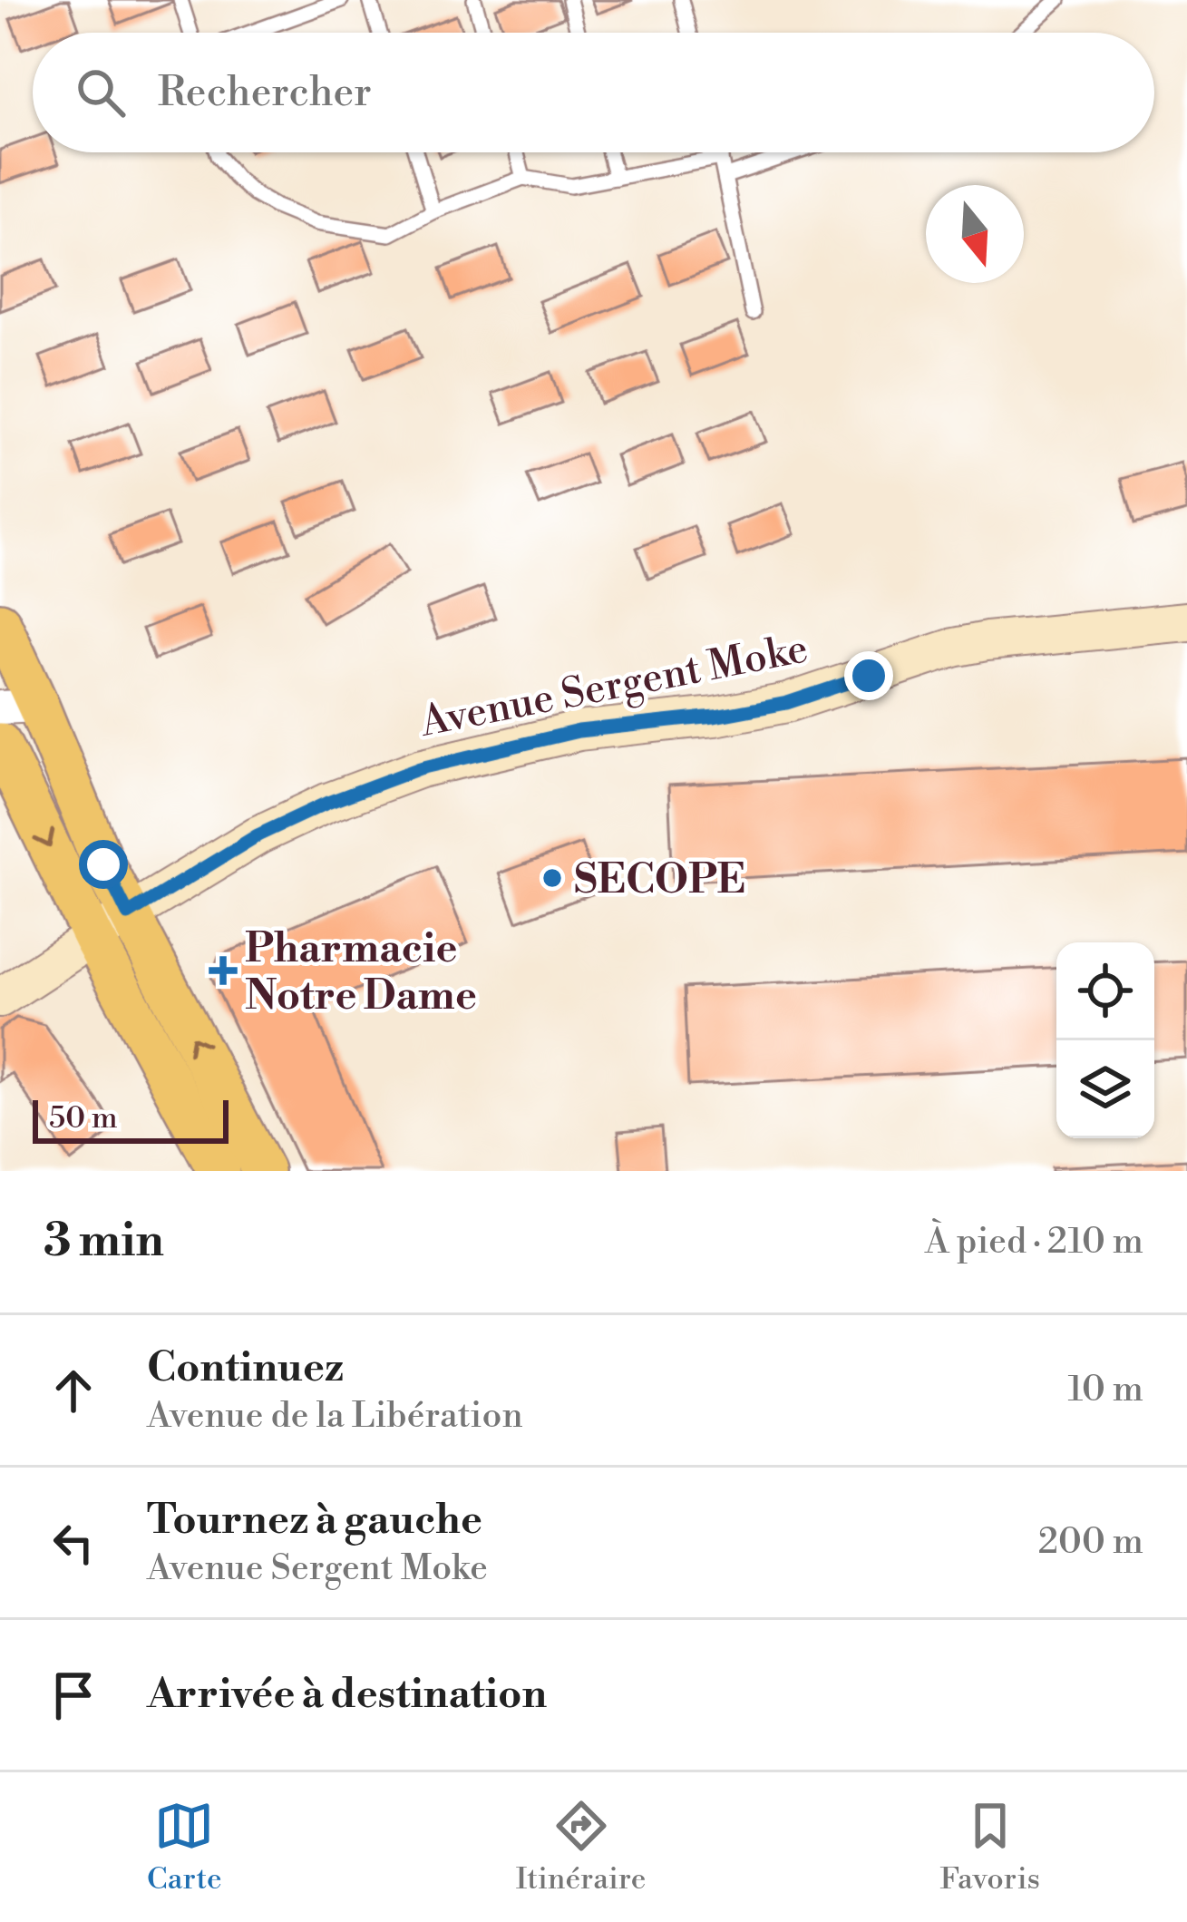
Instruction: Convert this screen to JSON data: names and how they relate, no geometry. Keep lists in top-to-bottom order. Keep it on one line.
{"streets":{"main road":["Avenue Sergent Moke"]},"places":{"other":["SECOPE"],"health":["Pharmacie Notre Dame"]},"scale_bar":"50 m","north":"bottom","page":{"search":"Rechercher","scale":"50 m","heading":["3 min","À pied · 210 m"],"list":[["Continuez","Avenue de la Libération","10 m"],["Tournez à gauche","Avenue Sergent Moke","200 m"],"Arrivée à destination"],"nav":["Carte","Itinéraire","Favoris"]}}
